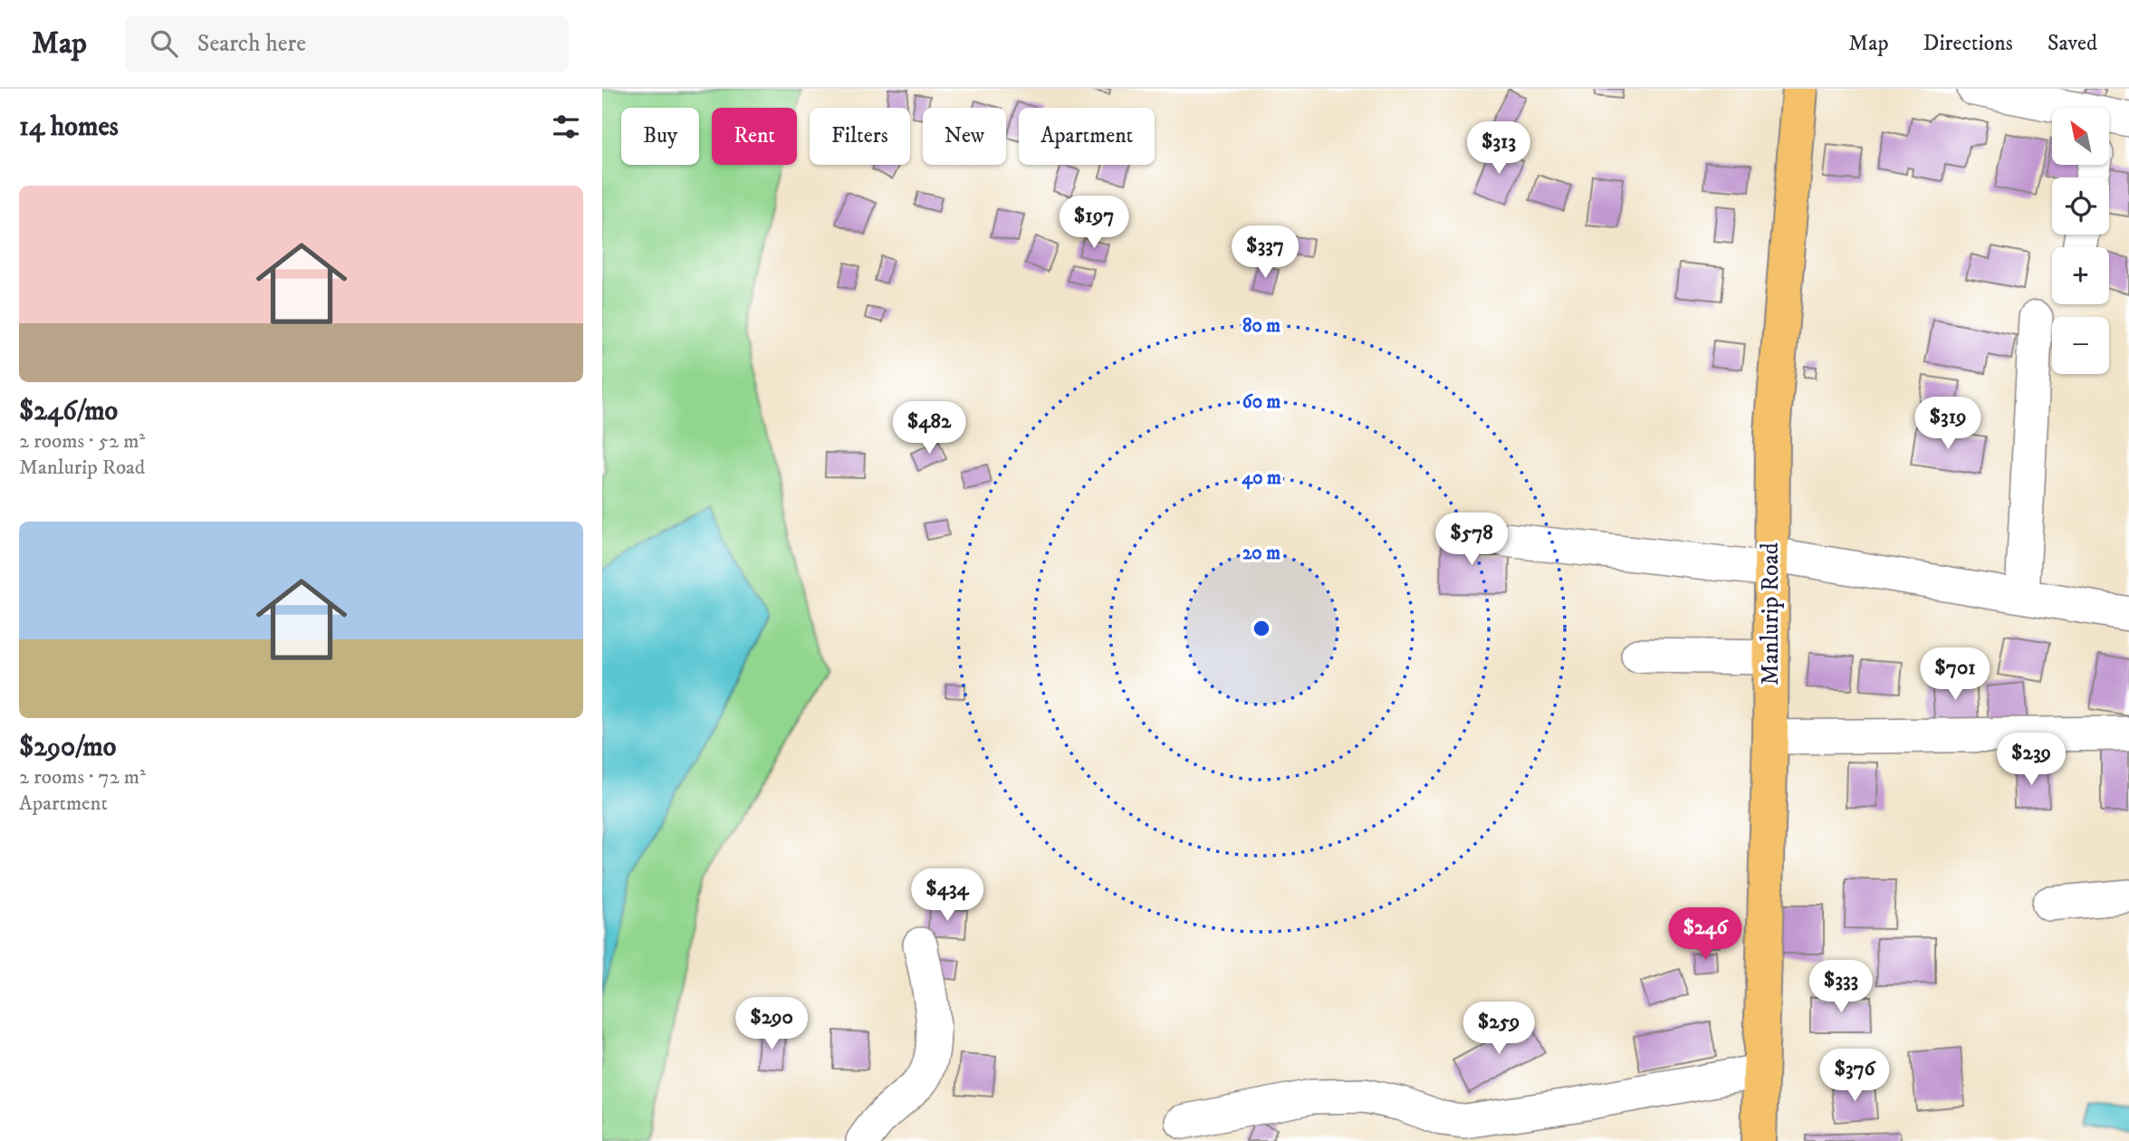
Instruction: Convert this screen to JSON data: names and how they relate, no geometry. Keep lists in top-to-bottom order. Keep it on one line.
{"streets":{"main road":["Manlurip Road"]},"north":"top left","page":{"header":"Map","search":"Search here","nav":["Map","Directions","Saved"],"heading":"14 homes","map_buttons":["+","−"],"chip":["Buy","Rent","Filters","New","Apartment"],"price":["$313","$197","$337","$319","$482","$578","$701","$239","$434","$246","$333","$290","$259","$376"],"list":[{"name":"$246/mo","note":"2 rooms · 52 m² · Manlurip Road"},{"name":"$290/mo","note":"2 rooms · 72 m² · Apartment"}]},"rings":["80 m","60 m","40 m","20 m"]}
